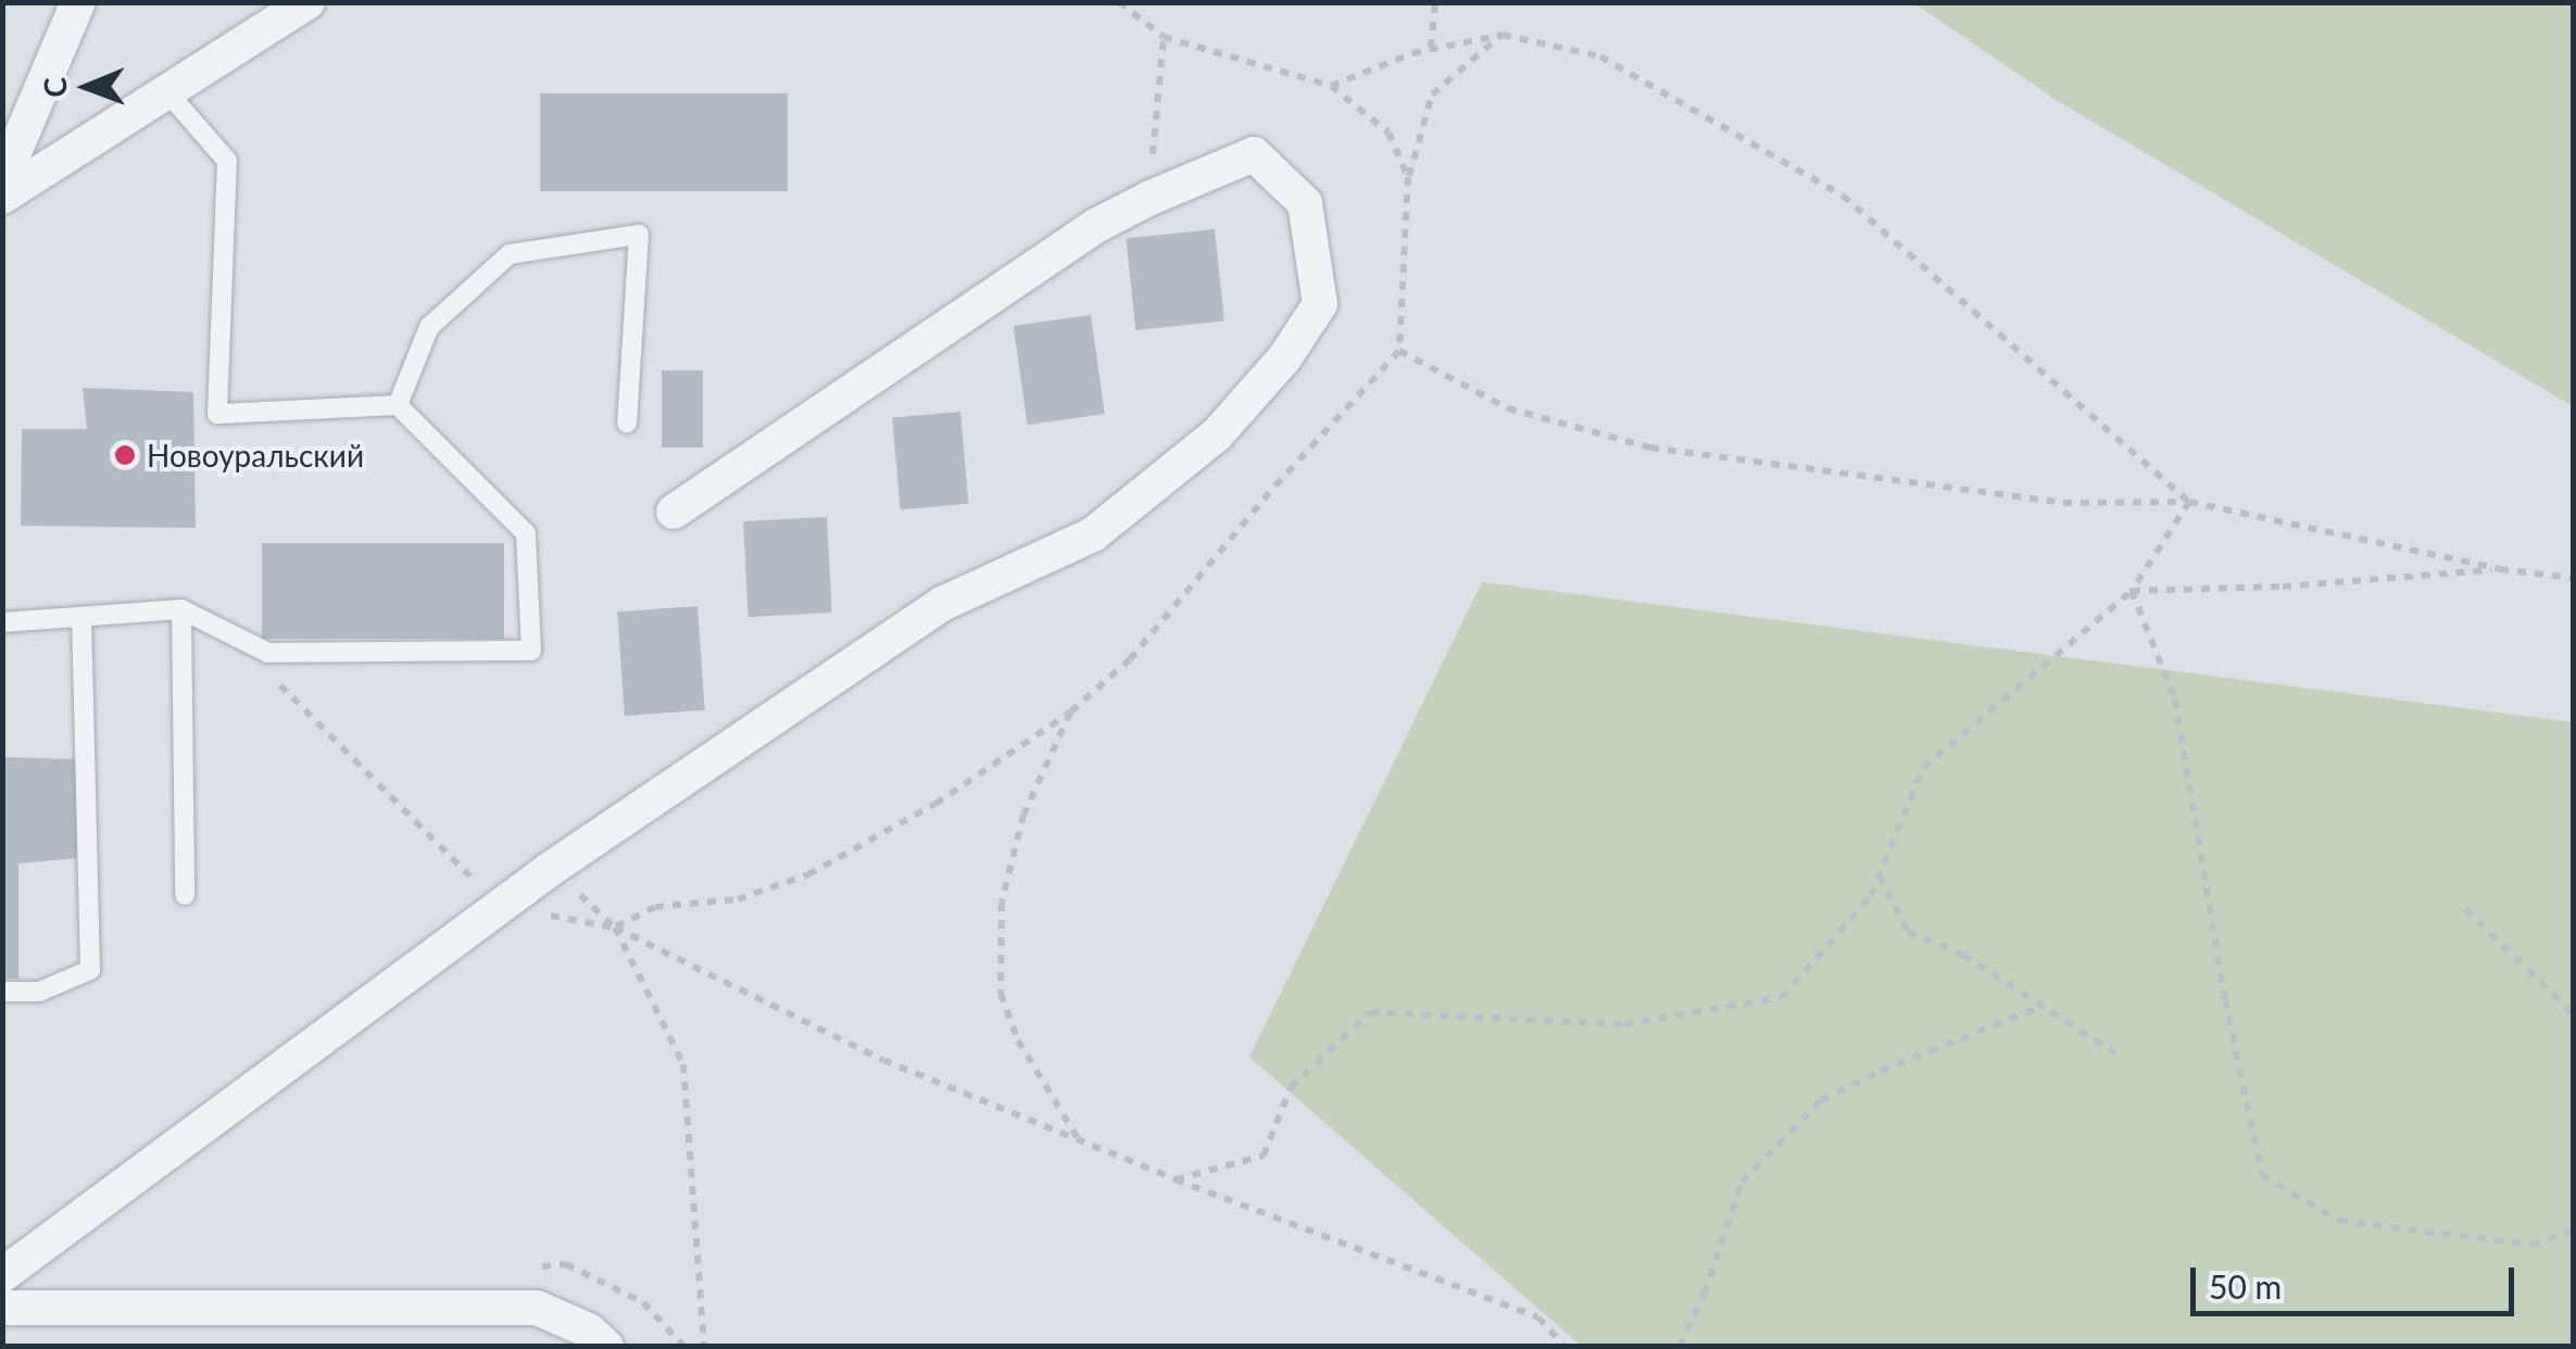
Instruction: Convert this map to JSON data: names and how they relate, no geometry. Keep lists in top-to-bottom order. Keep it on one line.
{"places":["Новоуральский"],"scale_bar":"50 m","north":"left"}
